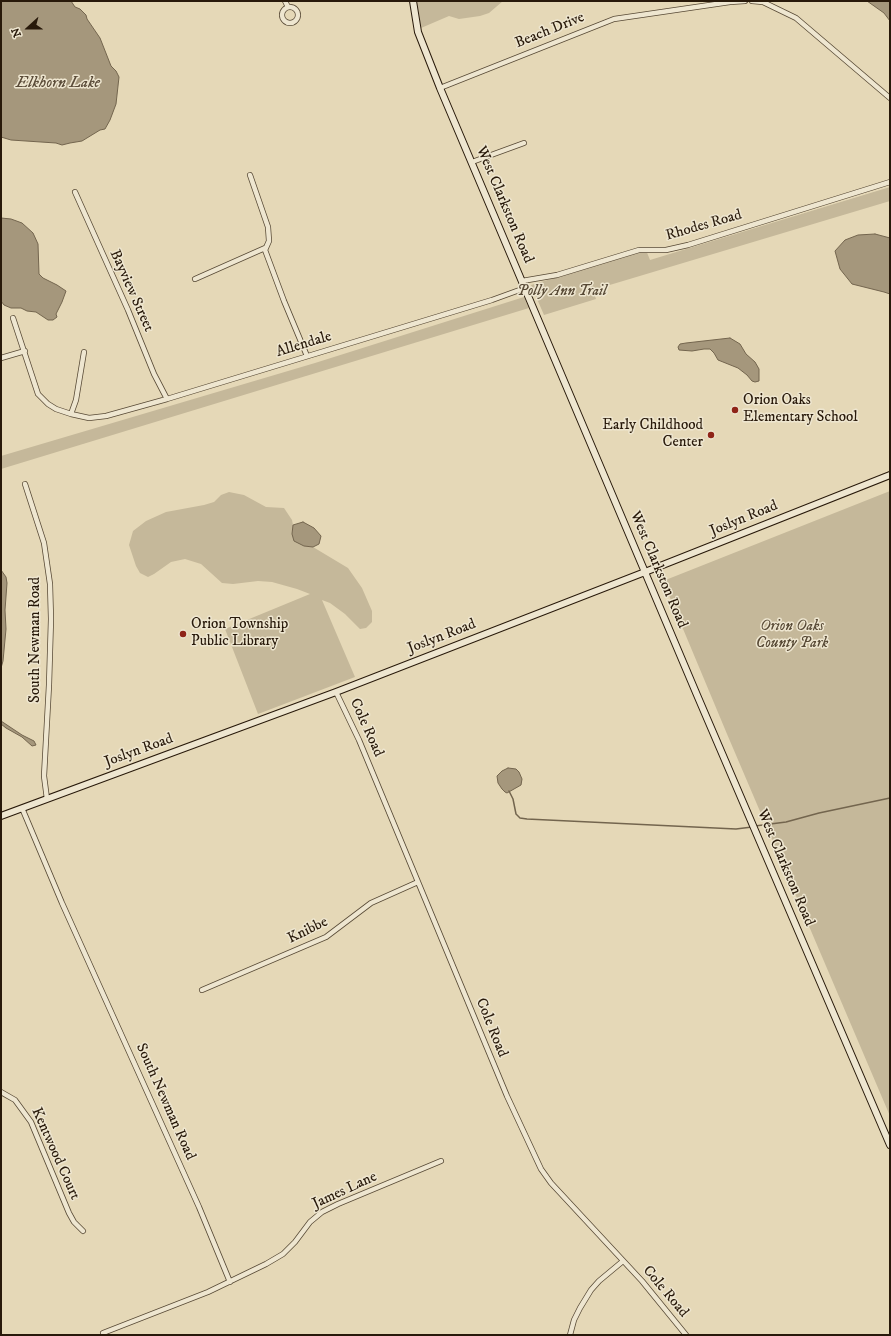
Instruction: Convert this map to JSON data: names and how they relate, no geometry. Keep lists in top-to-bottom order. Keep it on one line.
{"streets":{"main road":["West Clarkston Road","Joslyn Road"],"street":["Beach Drive","Rhodes Road","Bayview Street","Allendale","South Newman Road","Cole Road","Knibbe","Kentwood Court","James Lane"]},"crossings":[["Beach Drive","West Clarkston Road"],["West Clarkston Road","Rhodes Road"],["West Clarkston Road","Allendale"],["West Clarkston Road","Joslyn Road"],["Bayview Street","Allendale"],["Joslyn Road","South Newman Road"],["Joslyn Road","Cole Road"],["South Newman Road","James Lane"],["Cole Road","Knibbe"]],"water":["Elkhorn Lake"],"parks":["Polly Ann Trail","Orion Oaks County Park"],"places":["Orion Oaks Elementary School","Early Childhood Center","Orion Township Public Library"],"north":"left"}
